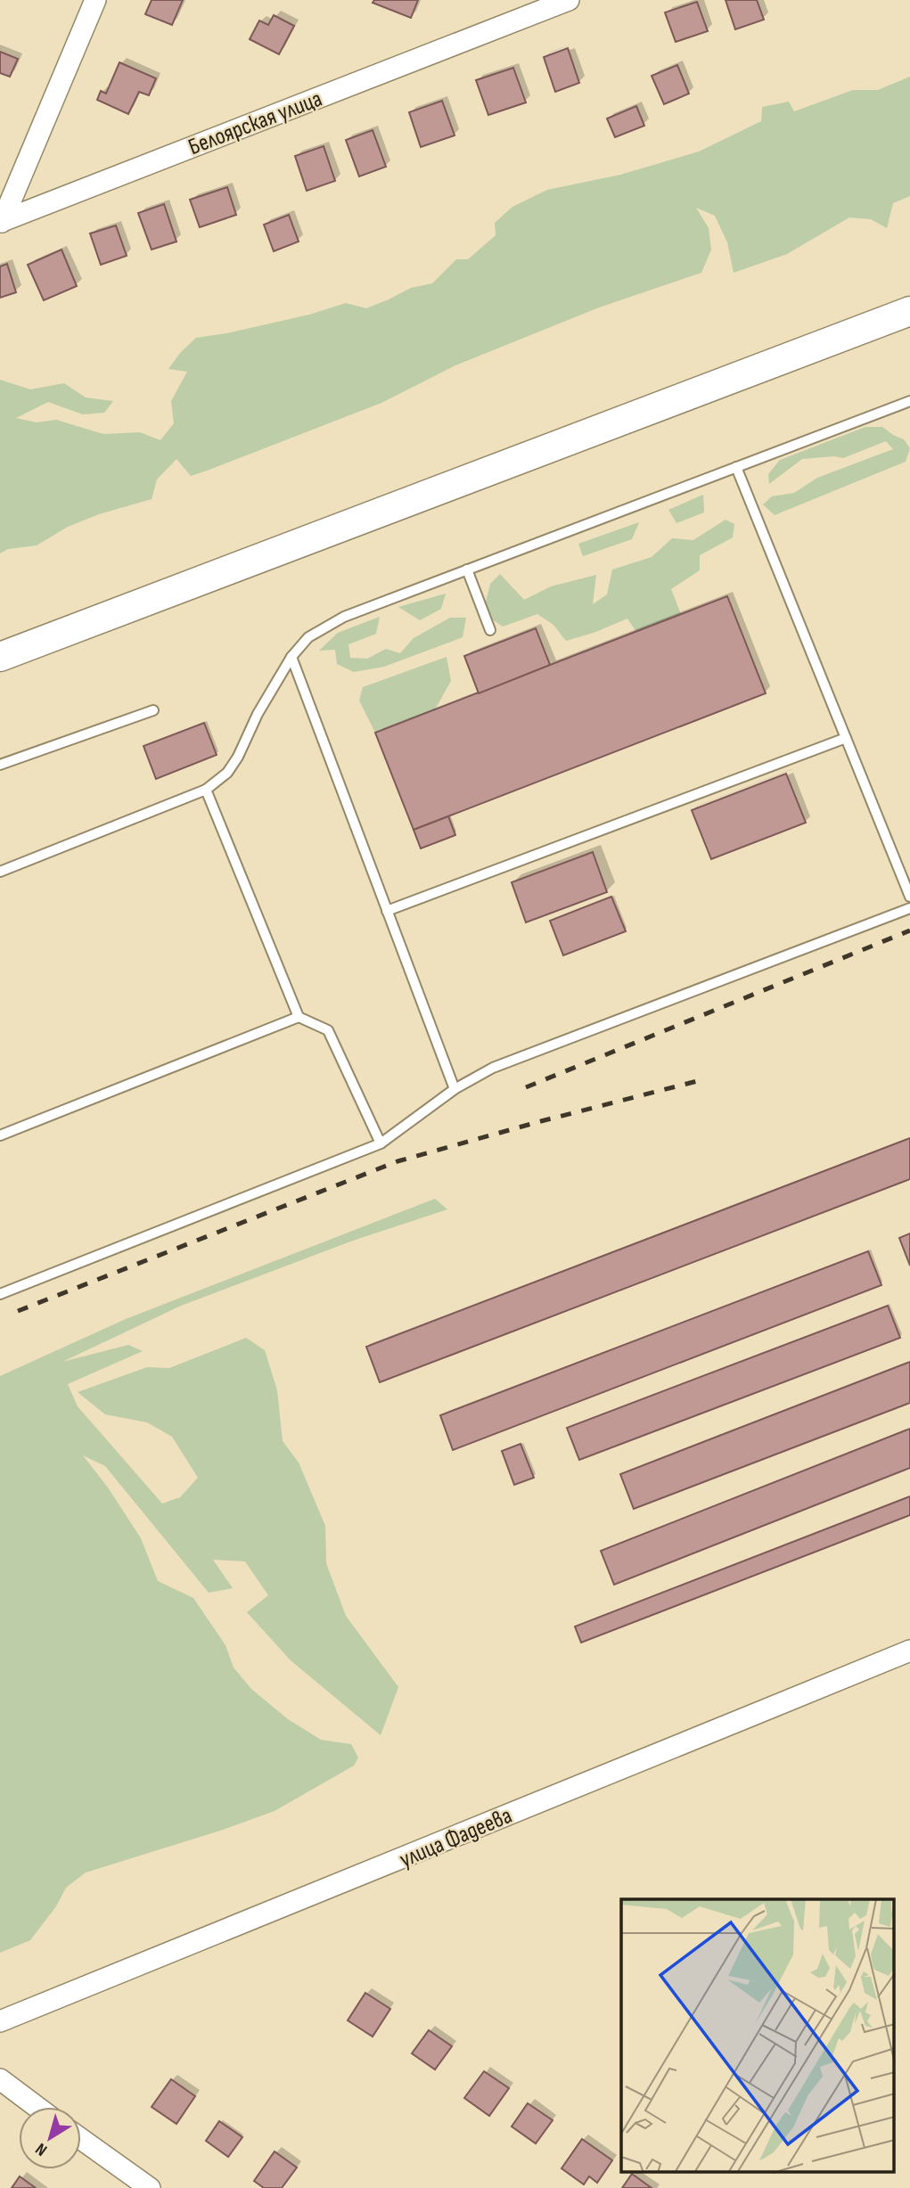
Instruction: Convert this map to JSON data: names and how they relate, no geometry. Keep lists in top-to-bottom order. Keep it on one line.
{"streets":{"street":["Белоярская улица","улица Фадеева"]},"north":"bottom left"}
